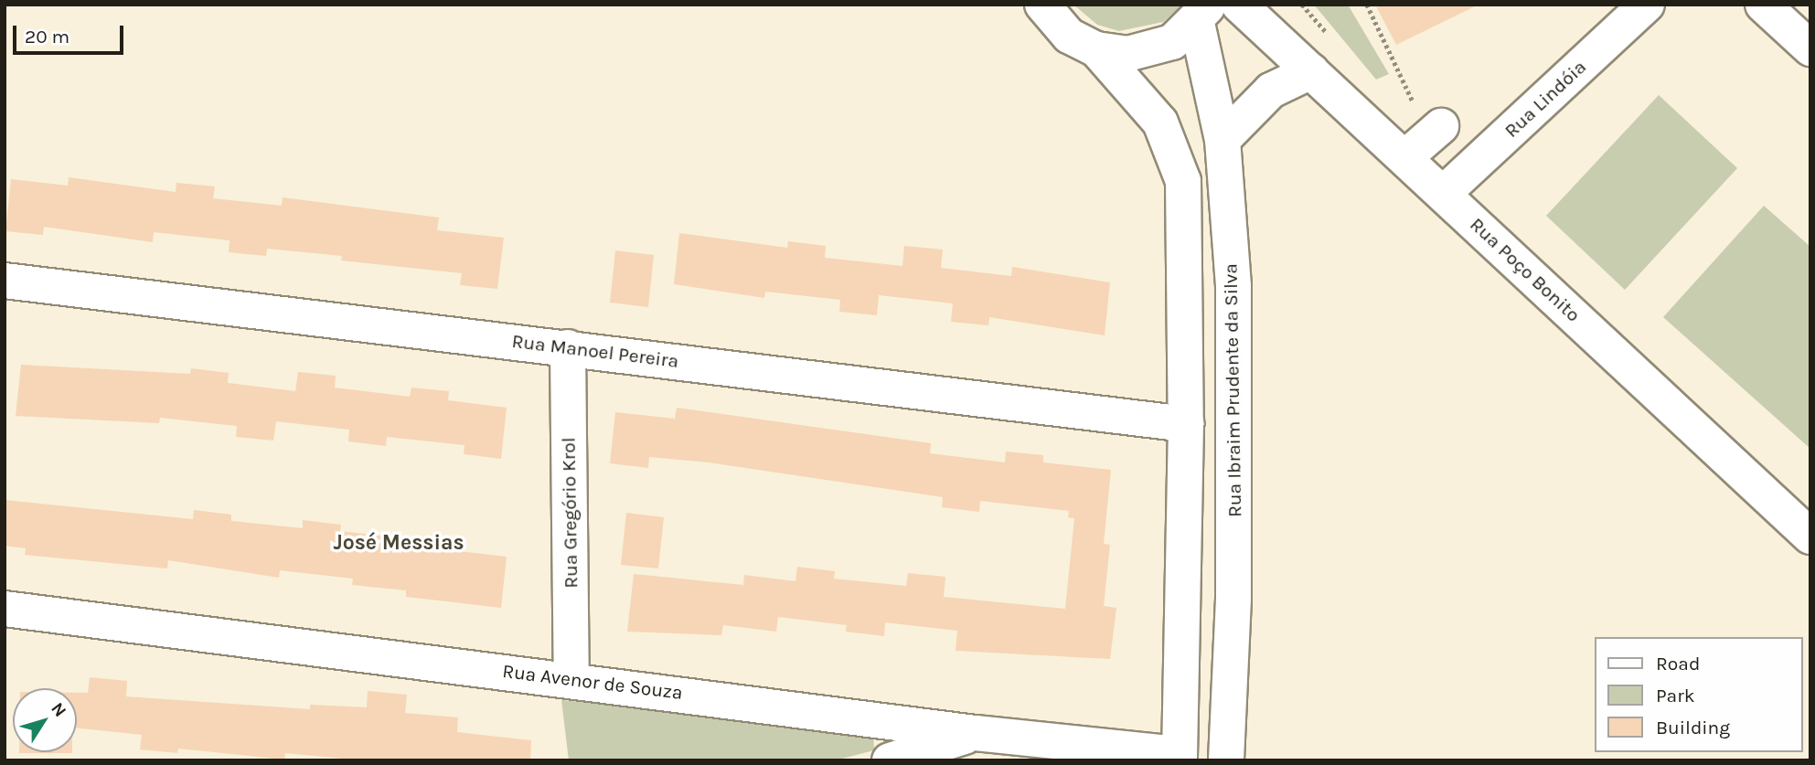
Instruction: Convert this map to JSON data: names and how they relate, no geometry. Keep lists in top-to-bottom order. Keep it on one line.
{"streets":{"street":["Rua Lindóia","Rua Poço Bonito","Rua Manoel Pereira","Rua Ibraim Prudente da Silva","Rua Gregório Krol","Rua Avenor de Souza"]},"crossings":[["Rua Lindóia","Rua Poço Bonito"],["Rua Manoel Pereira","Rua Gregório Krol"],["Rua Gregório Krol","Rua Avenor de Souza"]],"districts":["José Messias"],"legend":["Road","Park","Building"],"scale_bar":"20 m","north":"top right"}
